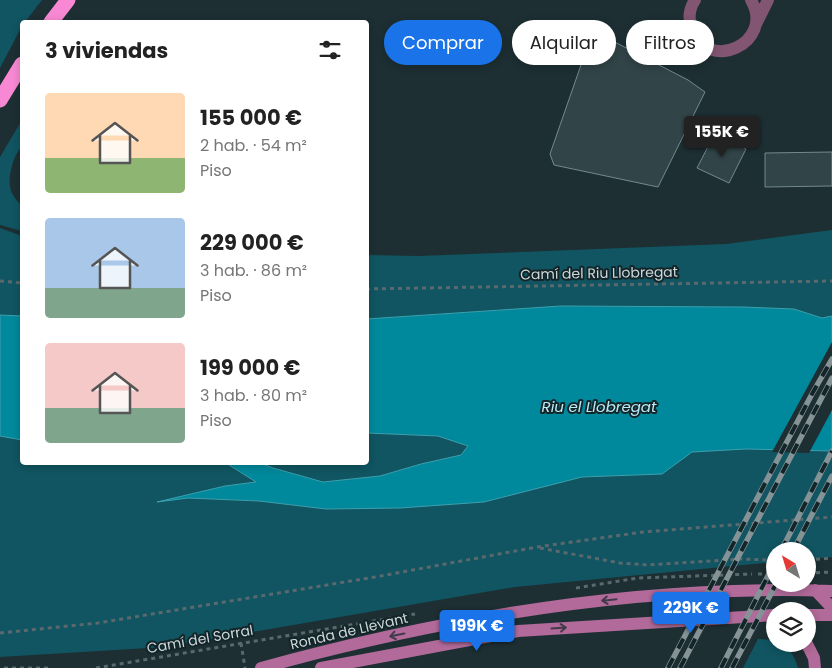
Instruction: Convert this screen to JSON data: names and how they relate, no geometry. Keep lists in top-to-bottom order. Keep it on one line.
{"streets":{"main road":["Ronda de Llevant"],"path":["Camí del Riu Llobregat","Camí del Sorral"]},"water":["Riu el Llobregat"],"north":"top left","page":{"chip":["Comprar","Alquilar","Filtros"],"heading":"3 viviendas","list":[{"name":"155 000 €","note":"2 hab. · 54 m² · Piso"},{"name":"229 000 €","note":"3 hab. · 86 m² · Piso"},{"name":"199 000 €","note":"3 hab. · 80 m² · Piso"}],"price":["155K €","229K €","199K €"]}}
